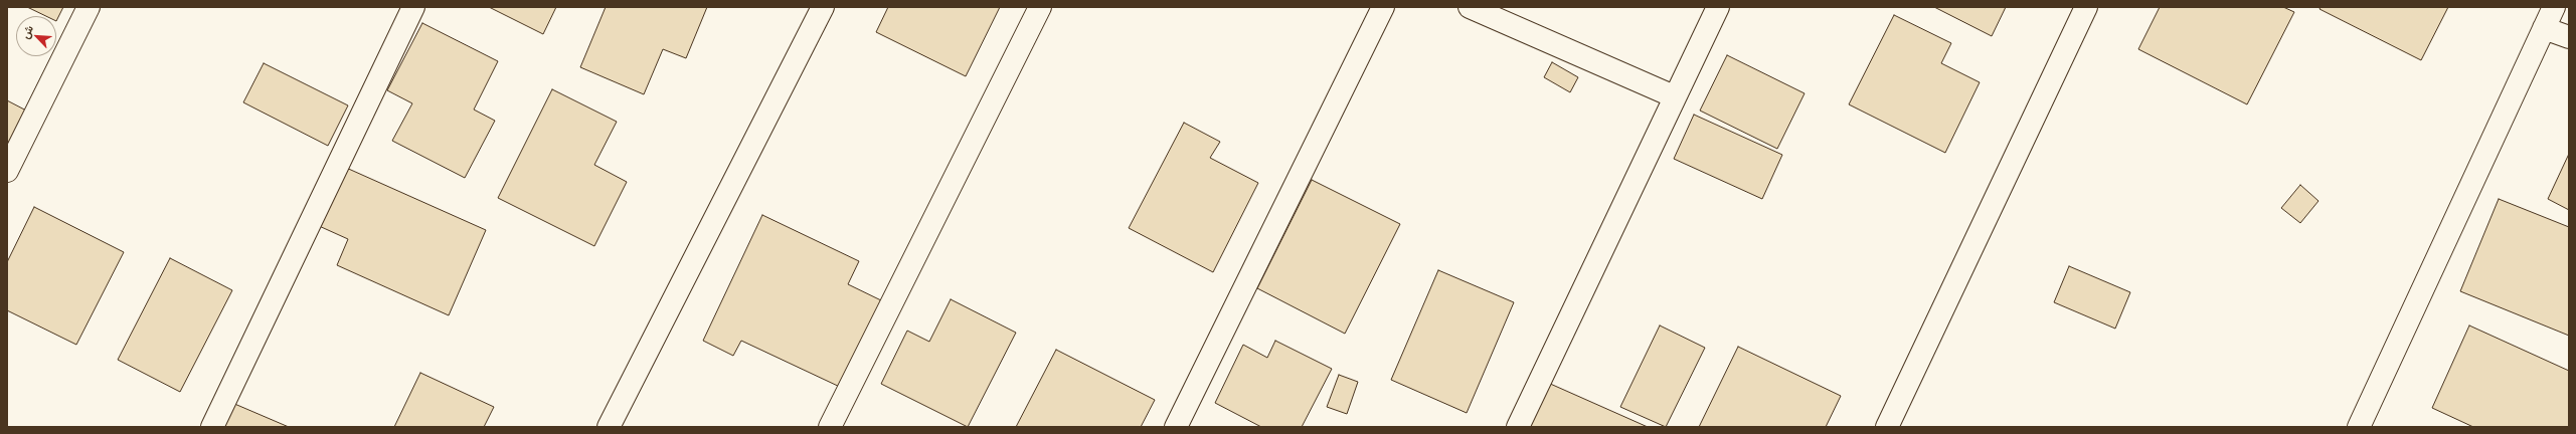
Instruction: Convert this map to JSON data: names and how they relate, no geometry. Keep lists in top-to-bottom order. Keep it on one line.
{"north":"top left"}
